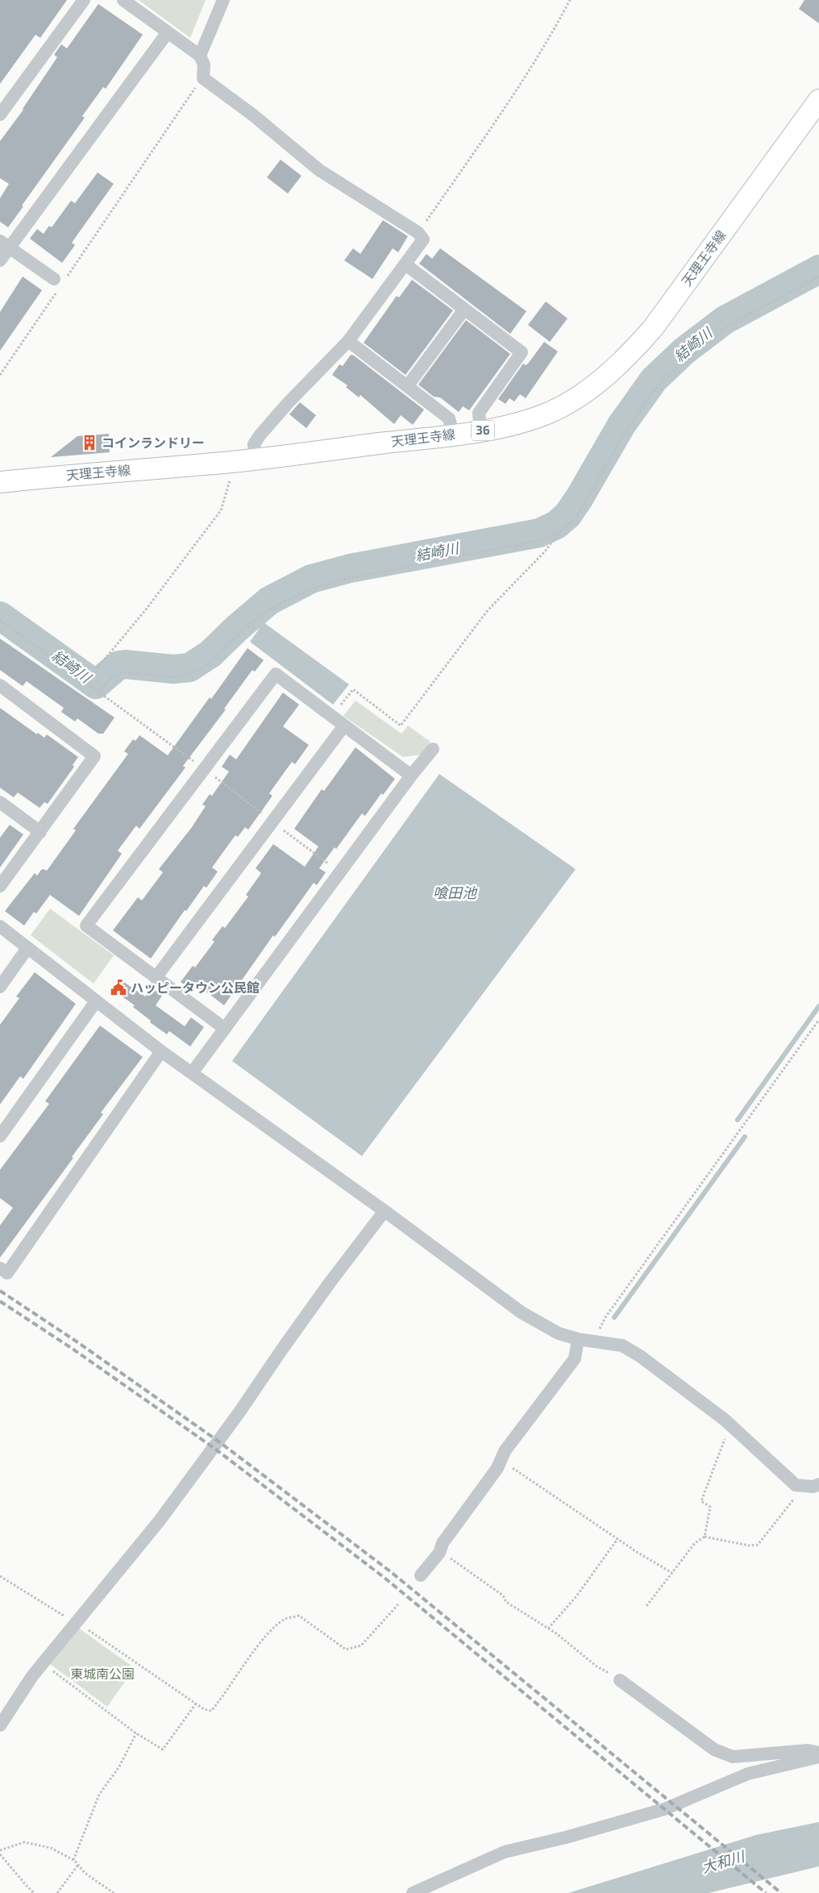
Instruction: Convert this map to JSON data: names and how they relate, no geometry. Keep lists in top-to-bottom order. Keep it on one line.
{"streets":{"main road":["天理王寺線","36"]},"water":["結崎川","喰田池","大和川"],"parks":["東城南公園"],"places":{"building":["コインランドリー"],"public building":["ハッピータウン公民館"]}}
